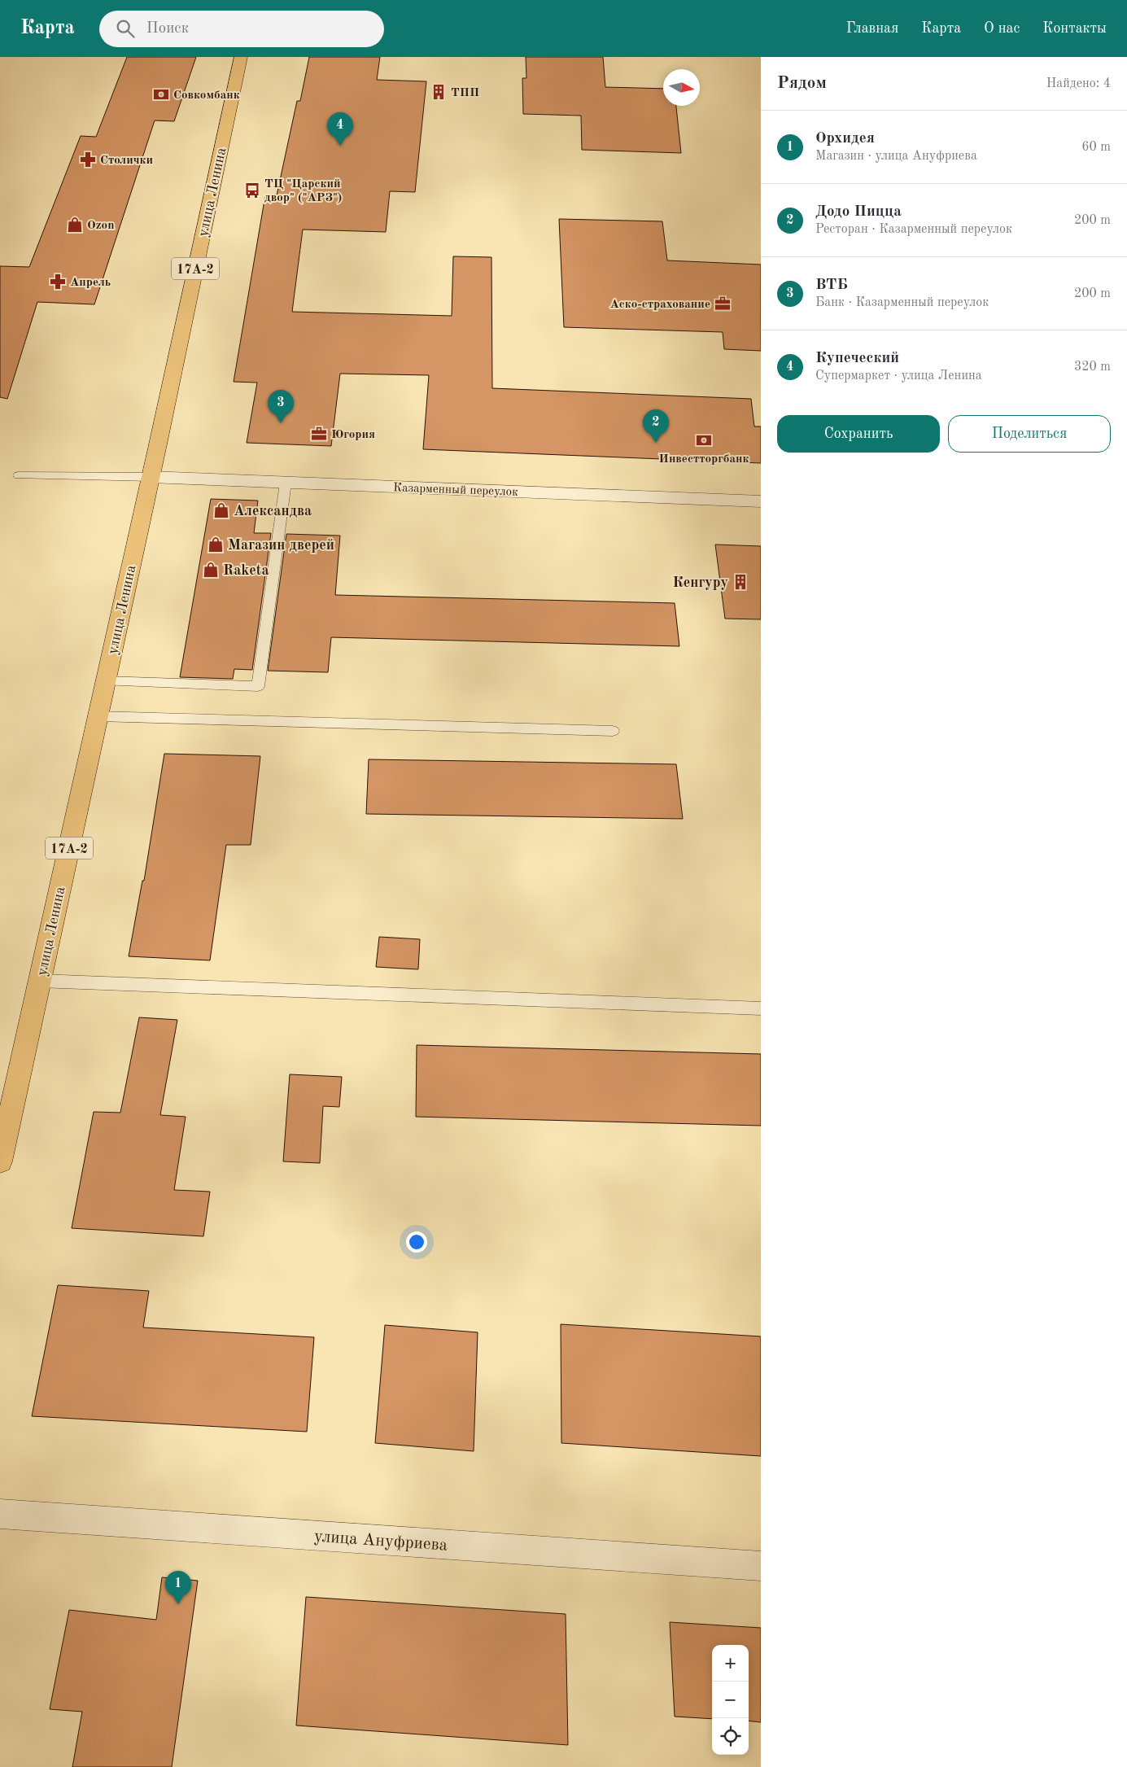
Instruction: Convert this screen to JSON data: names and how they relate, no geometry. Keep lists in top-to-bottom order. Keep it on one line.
{"streets":{"main road":["улица Ленина","17А-2"],"street":["Казарменный переулок","улица Ануфриева"]},"crossings":[["улица Ленина","Казарменный переулок"]],"places":{"building":["ТПП","Кенгуру"],"bank":["Совкомбанк","Инвестторгбанк"],"pharmacy":["Столички","Апрель"],"bus stop":["ТЦ \"Царский двор\" (\"АРЗ\")"],"shop":["Ozon","Александва","Магазин дверей","Raketa"],"office":["Аско-страхование","Югория"]},"north":"right","page":{"header":"Карта","search":"Поиск","nav":["Главная","Карта","О нас","Контакты"],"heading":["Рядом","Найдено: 4"],"list":[{"mark":"1","name":"Орхидея","note":"Магазин · улица Ануфриева","value":"60 m"},{"mark":"2","name":"Додо Пицца","note":"Ресторан · Казарменный переулок","value":"200 m"},{"mark":"3","name":"ВТБ","note":"Банк · Казарменный переулок","value":"200 m"},{"mark":"4","name":"Купеческий","note":"Супермаркет · улица Ленина","value":"320 m"}],"pins":["4","3","2","1"],"buttons":["Сохранить","Поделиться"],"map_buttons":["+","−"]}}
